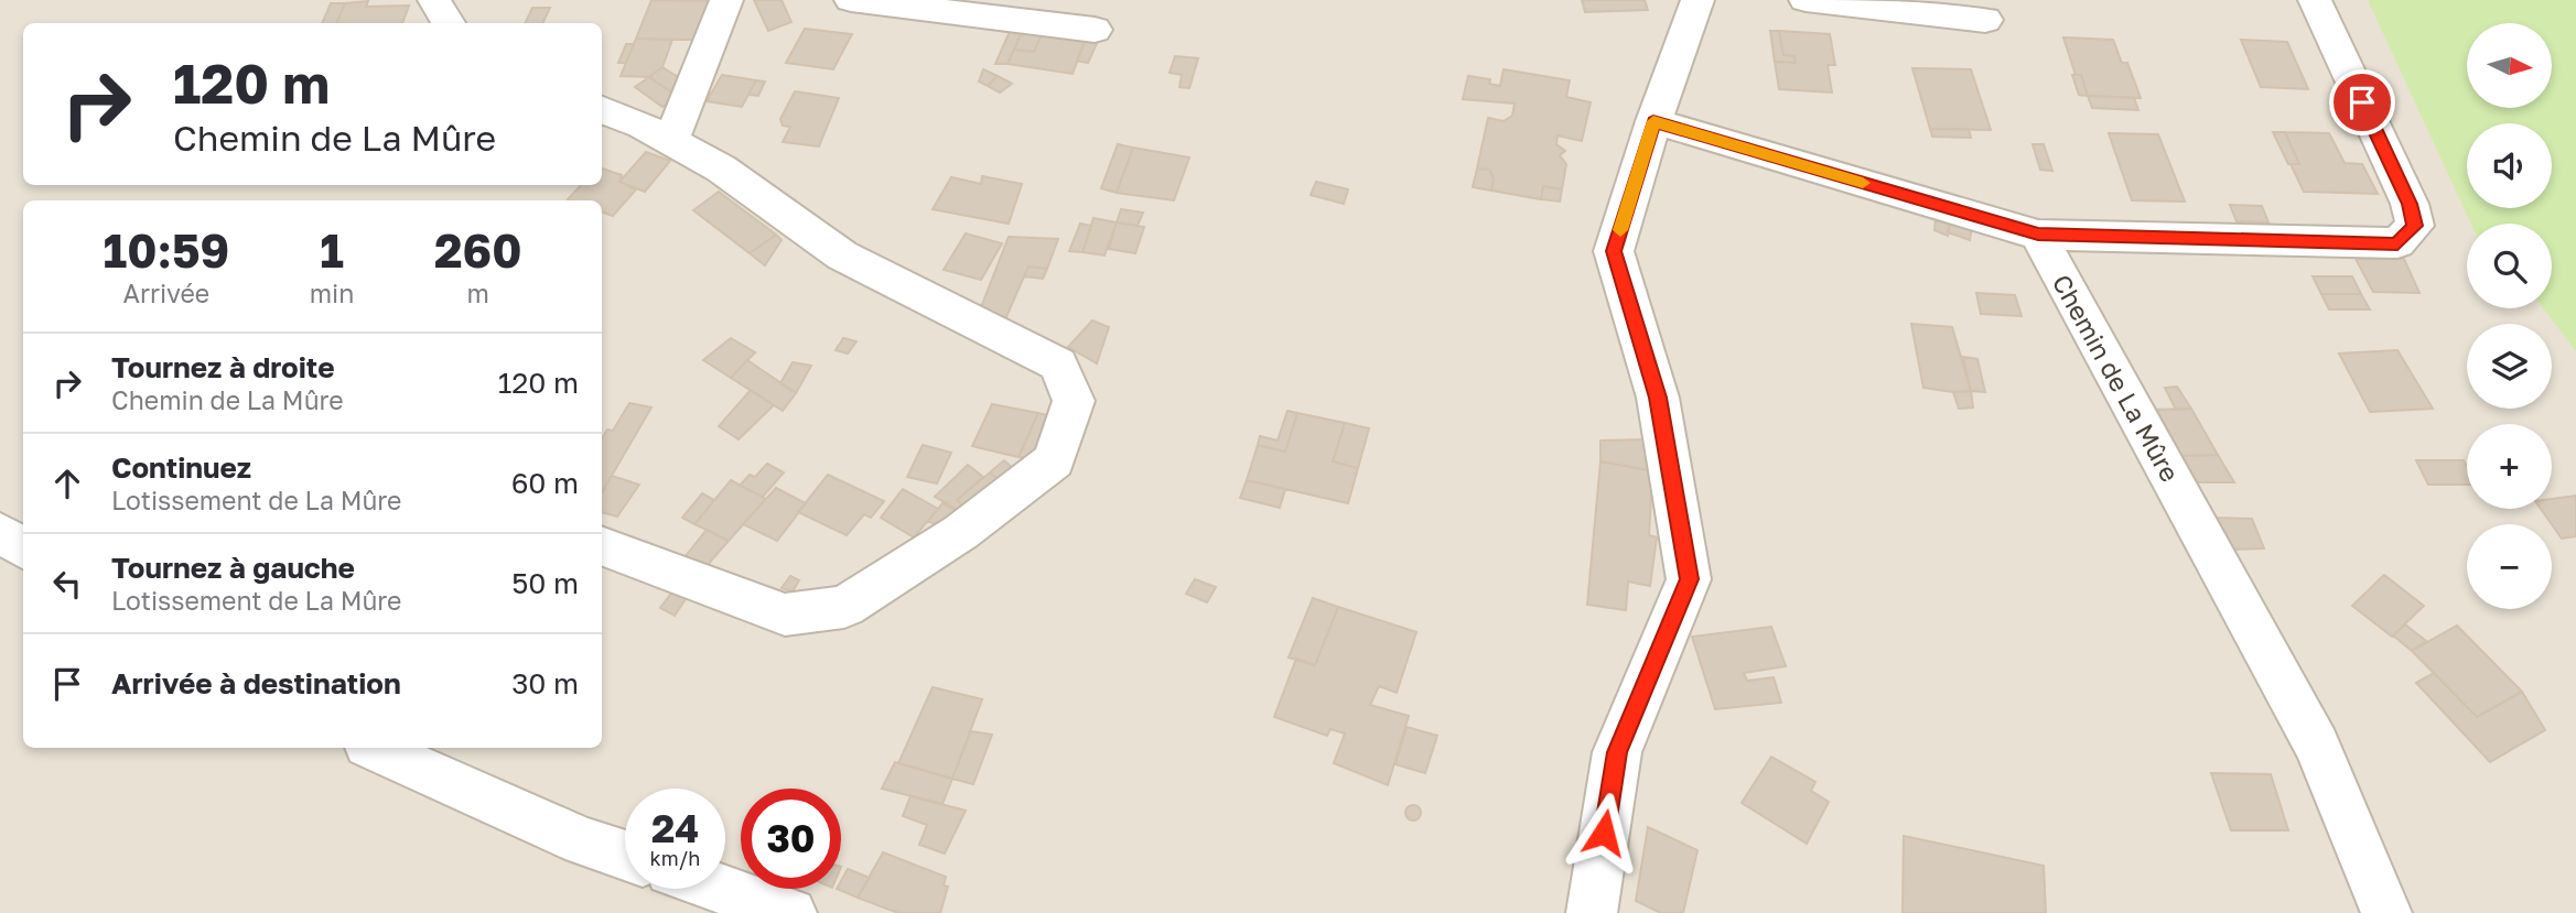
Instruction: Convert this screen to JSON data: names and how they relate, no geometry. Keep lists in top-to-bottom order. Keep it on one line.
{"streets":{"street":["Chemin de La Mûre"]},"north":"right","page":{"map_buttons":["+","−"],"turn":["120 m","Chemin de La Mûre"],"eta":["10:59","Arrivée","1","min","260","m"],"list":[{"name":"Tournez à droite","note":"Chemin de La Mûre","value":"120 m"},{"name":"Continuez","note":"Lotissement de La Mûre","value":"60 m"},{"name":"Tournez à gauche","note":"Lotissement de La Mûre","value":"50 m"},{"name":"Arrivée à destination","value":"30 m"}],"speed":"24 km/h","limit":"30"}}
